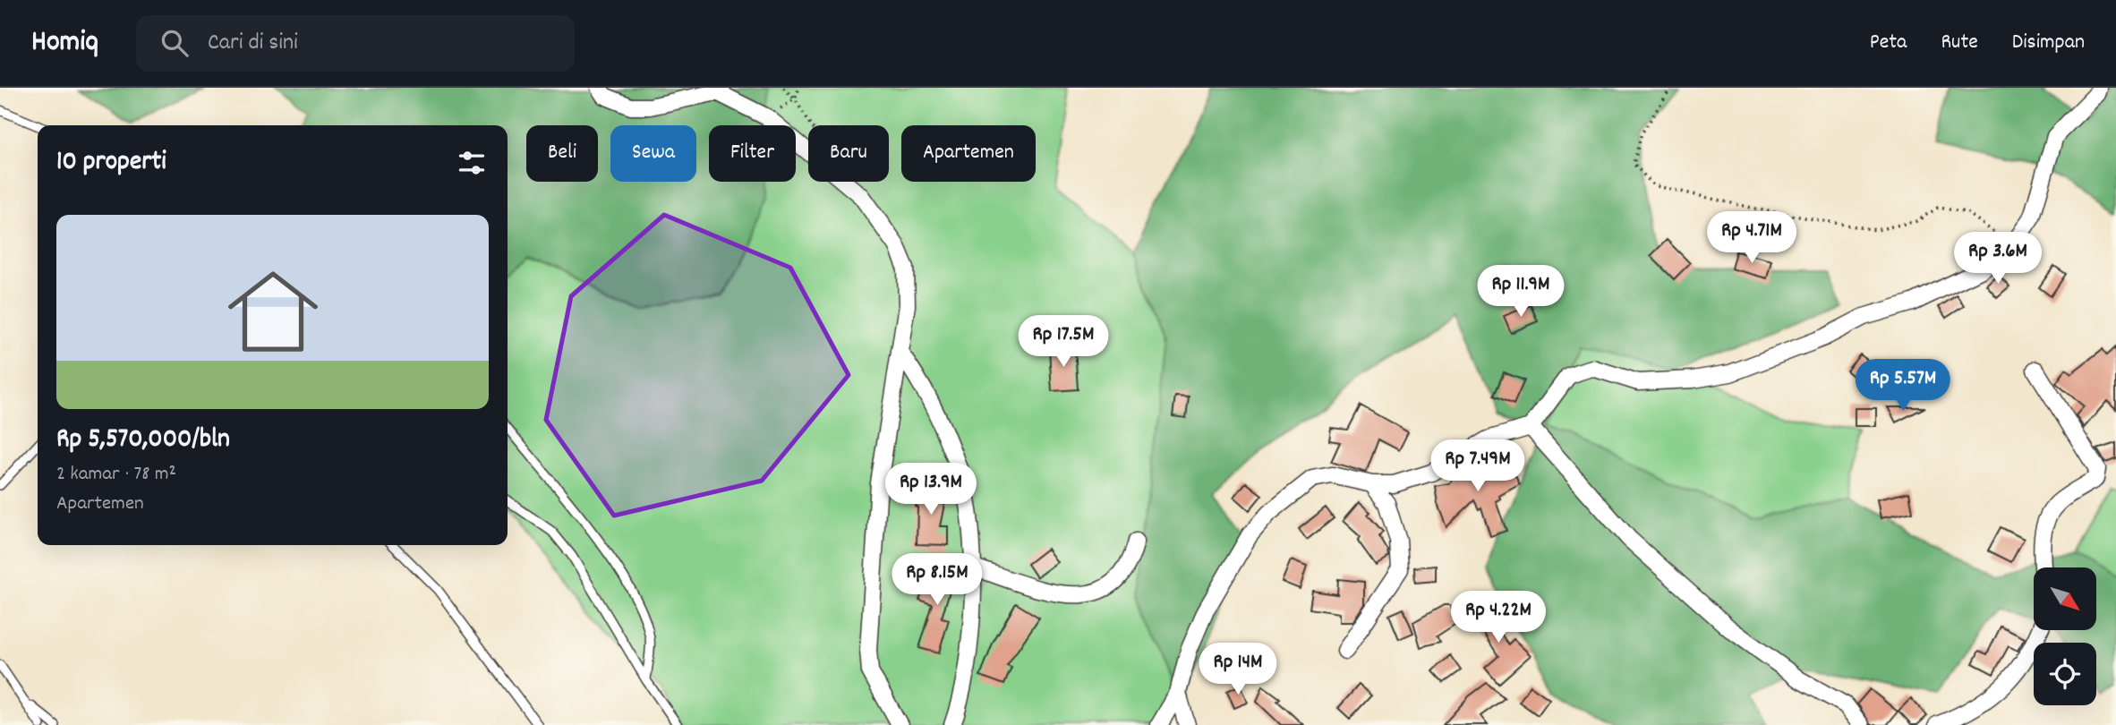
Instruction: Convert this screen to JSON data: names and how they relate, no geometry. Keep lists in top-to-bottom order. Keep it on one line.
{"north":"bottom right","page":{"header":"Homiq","search":"Cari di sini","nav":["Peta","Rute","Disimpan"],"chip":["Beli","Sewa","Filter","Baru","Apartemen"],"heading":"10 properti","list":[{"name":"Rp 5,570,000/bln","note":"2 kamar · 78 m² · Apartemen"}],"price":["Rp 4.71M","Rp 3.6M","Rp 11.9M","Rp 17.5M","Rp 5.57M","Rp 7.49M","Rp 13.9M","Rp 8.15M","Rp 4.22M","Rp 14M"]}}
